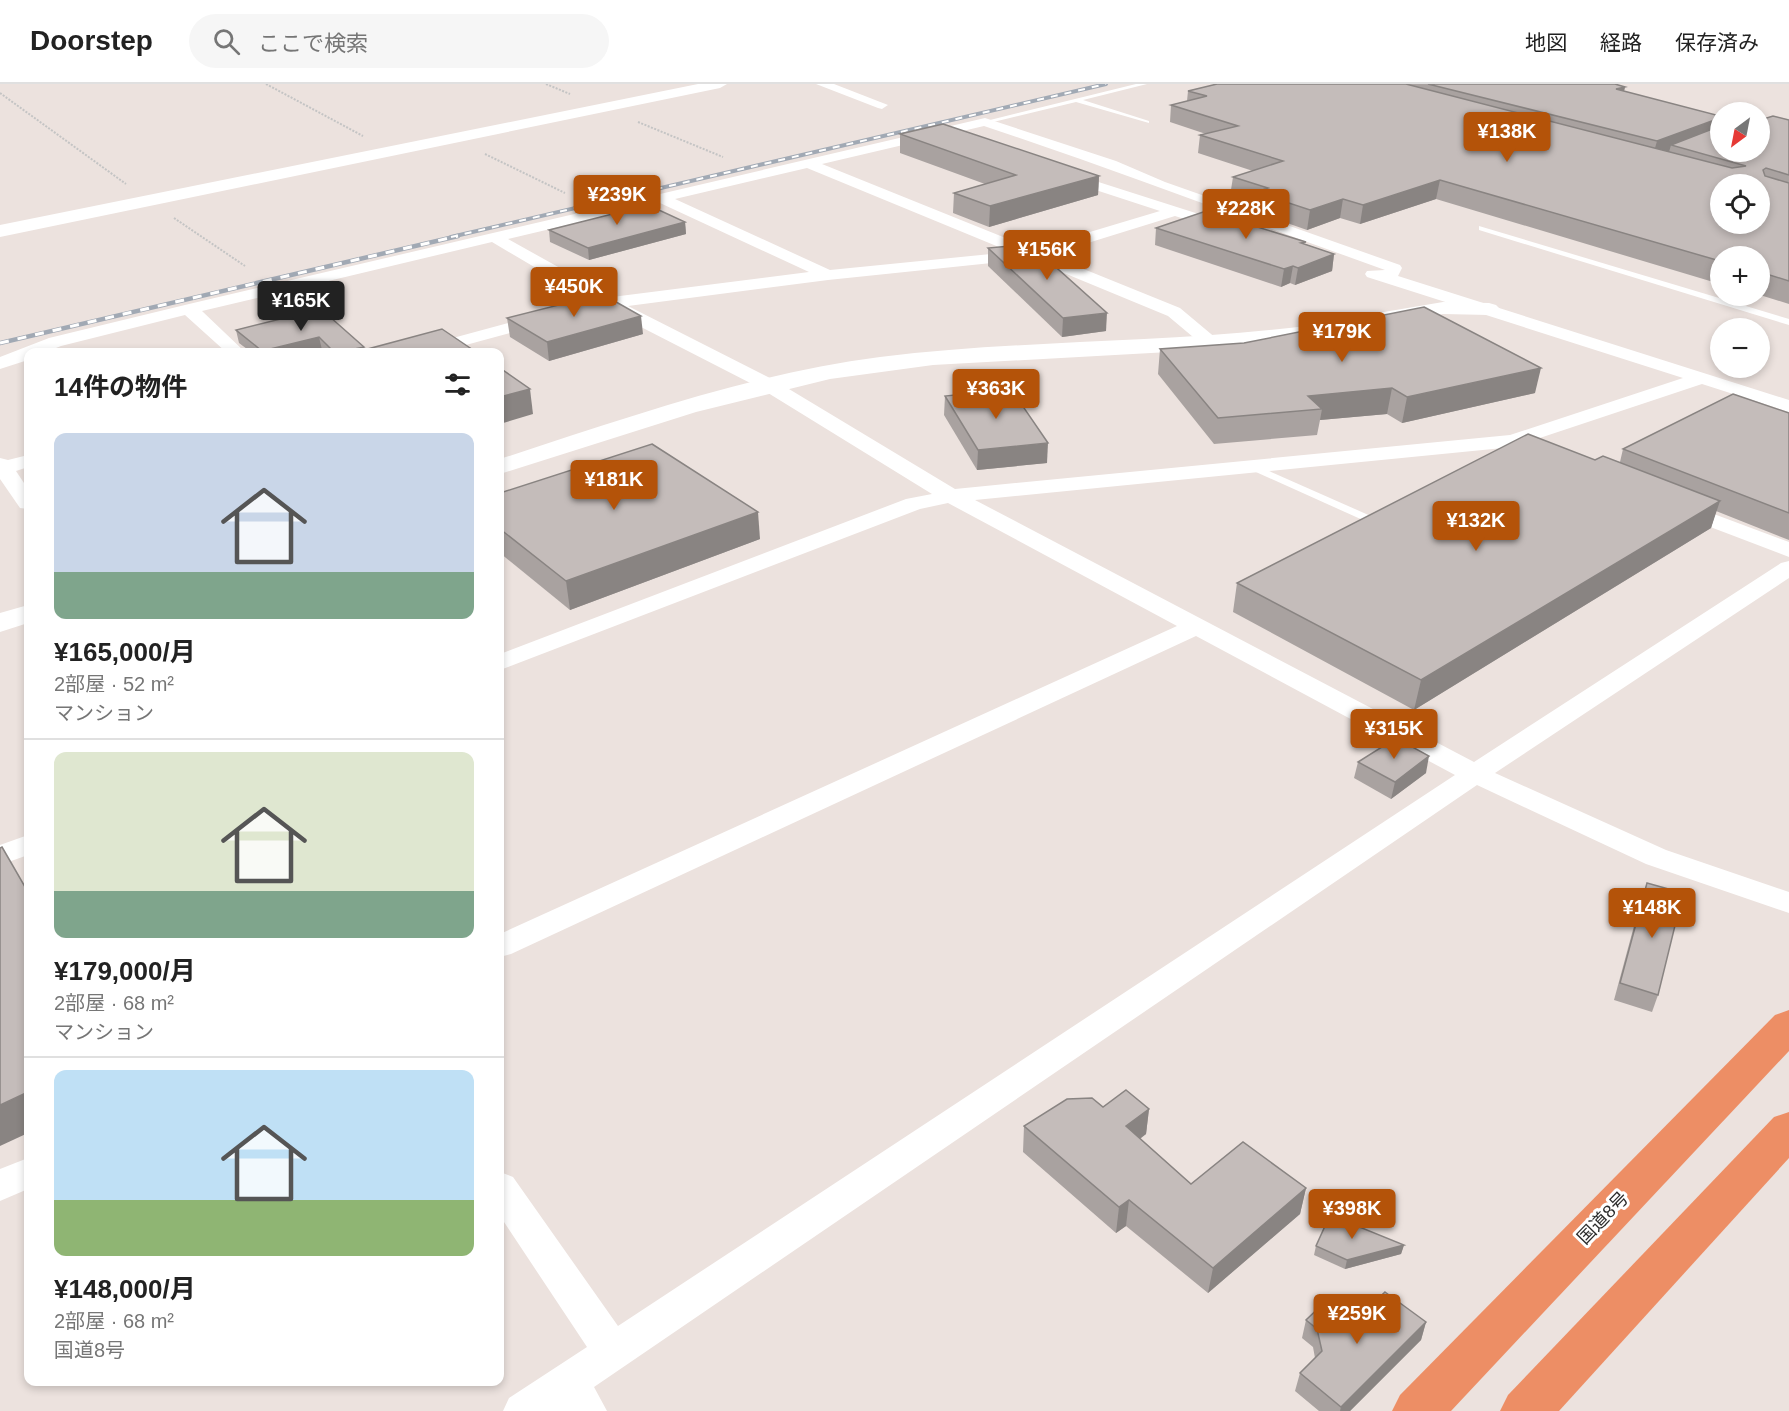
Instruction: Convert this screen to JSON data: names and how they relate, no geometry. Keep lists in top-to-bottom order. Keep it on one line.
{"streets":{"highway":["国道8号"]},"north":"bottom left","page":{"header":"Doorstep","search":"ここで検索","nav":["地図","経路","保存済み"],"map_buttons":["+","−"],"price":["¥138K","¥239K","¥228K","¥156K","¥450K","¥165K","¥179K","¥363K","¥181K","¥132K","¥315K","¥148K","¥398K","¥259K"],"heading":"14件の物件","list":[{"name":"¥165,000/月","note":"2部屋 · 52 m² · マンション"},{"name":"¥179,000/月","note":"2部屋 · 68 m² · マンション"},{"name":"¥148,000/月","note":"2部屋 · 68 m² · 国道8号"}]}}
